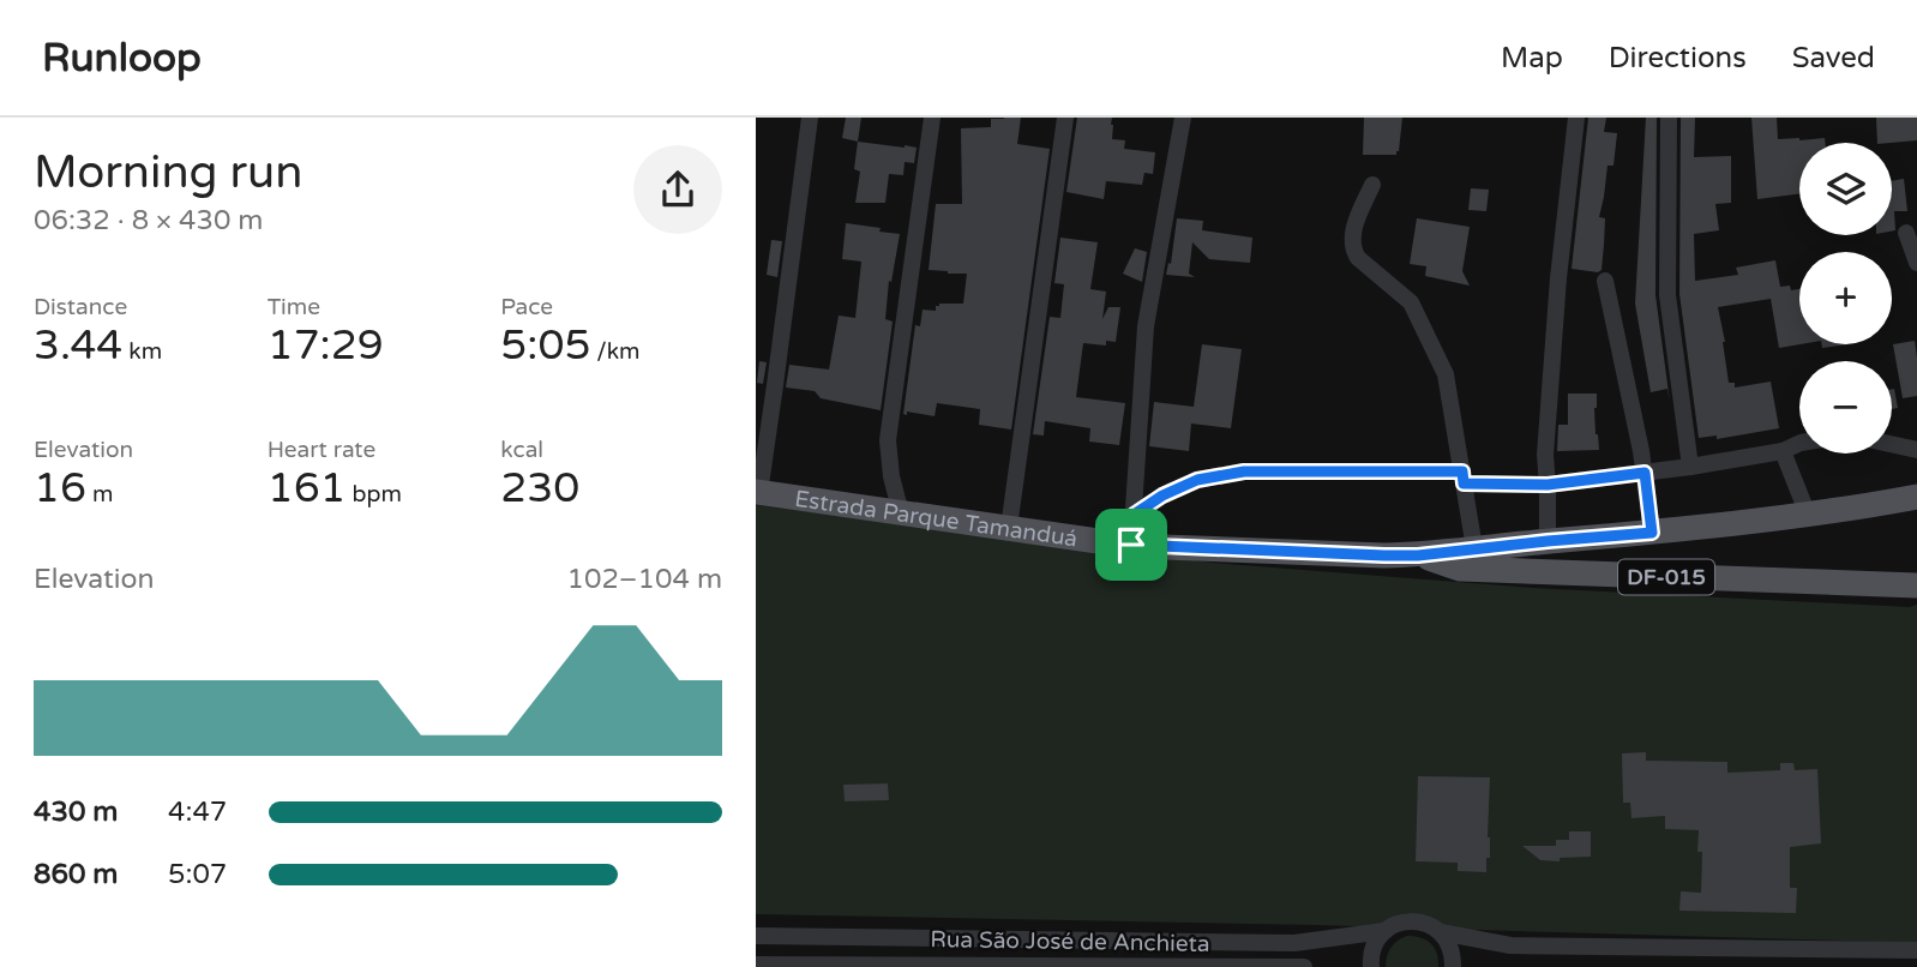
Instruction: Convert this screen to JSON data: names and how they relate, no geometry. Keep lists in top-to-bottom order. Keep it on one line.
{"streets":{"main road":["Estrada Parque Tamanduá","DF-015"],"street":["Rua São José de Anchieta"]},"page":{"header":"Runloop","nav":["Map","Directions","Saved"],"heading":["Morning run","06:32 · 8 × 430 m"],"map_buttons":["+","−"],"stats":[["Distance","3.44 km"],["Time","17:29"],["Pace","5:05 /km"],["Elevation","16 m"],["Heart rate","161 bpm"],["kcal","230"]],"chart":["Elevation","102–104 m"],"list":[{"name":"430 m","note":"4:47"},{"name":"860 m","note":"5:07"}]}}
